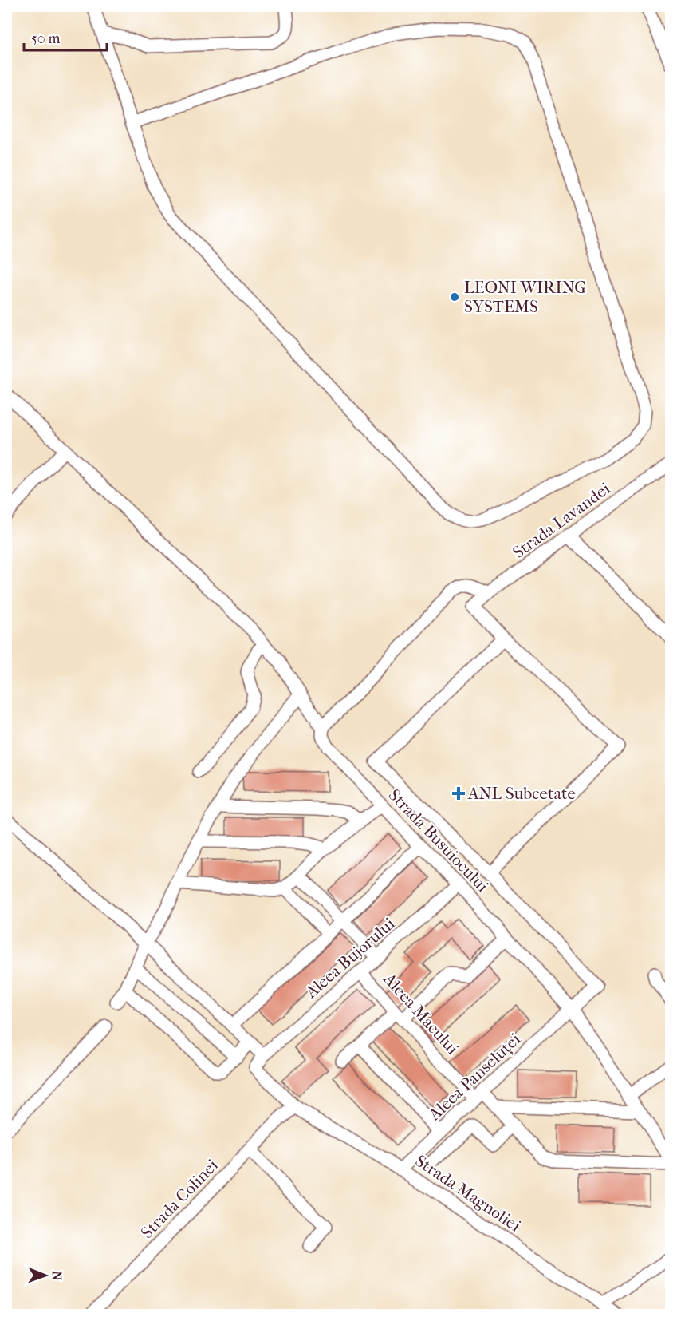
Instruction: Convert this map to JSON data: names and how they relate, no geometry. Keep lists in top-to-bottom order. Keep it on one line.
{"streets":{"street":["Strada Lavandei","Strada Busuiocului","Aleea Bujorului","Aleea Macului","Aleea Panseluței","Strada Magnoliei","Strada Colinei"]},"crossings":[["Strada Busuiocului","Aleea Bujorului"],["Strada Busuiocului","Aleea Panseluței"],["Aleea Bujorului","Aleea Macului"],["Aleea Bujorului","Strada Magnoliei"],["Aleea Macului","Aleea Panseluței"],["Aleea Panseluței","Strada Magnoliei"],["Strada Magnoliei","Strada Colinei"]],"places":{"other":["LEONI WIRING SYSTEMS"],"health":["ANL Subcetate"]},"scale_bar":"50 m","north":"right"}
